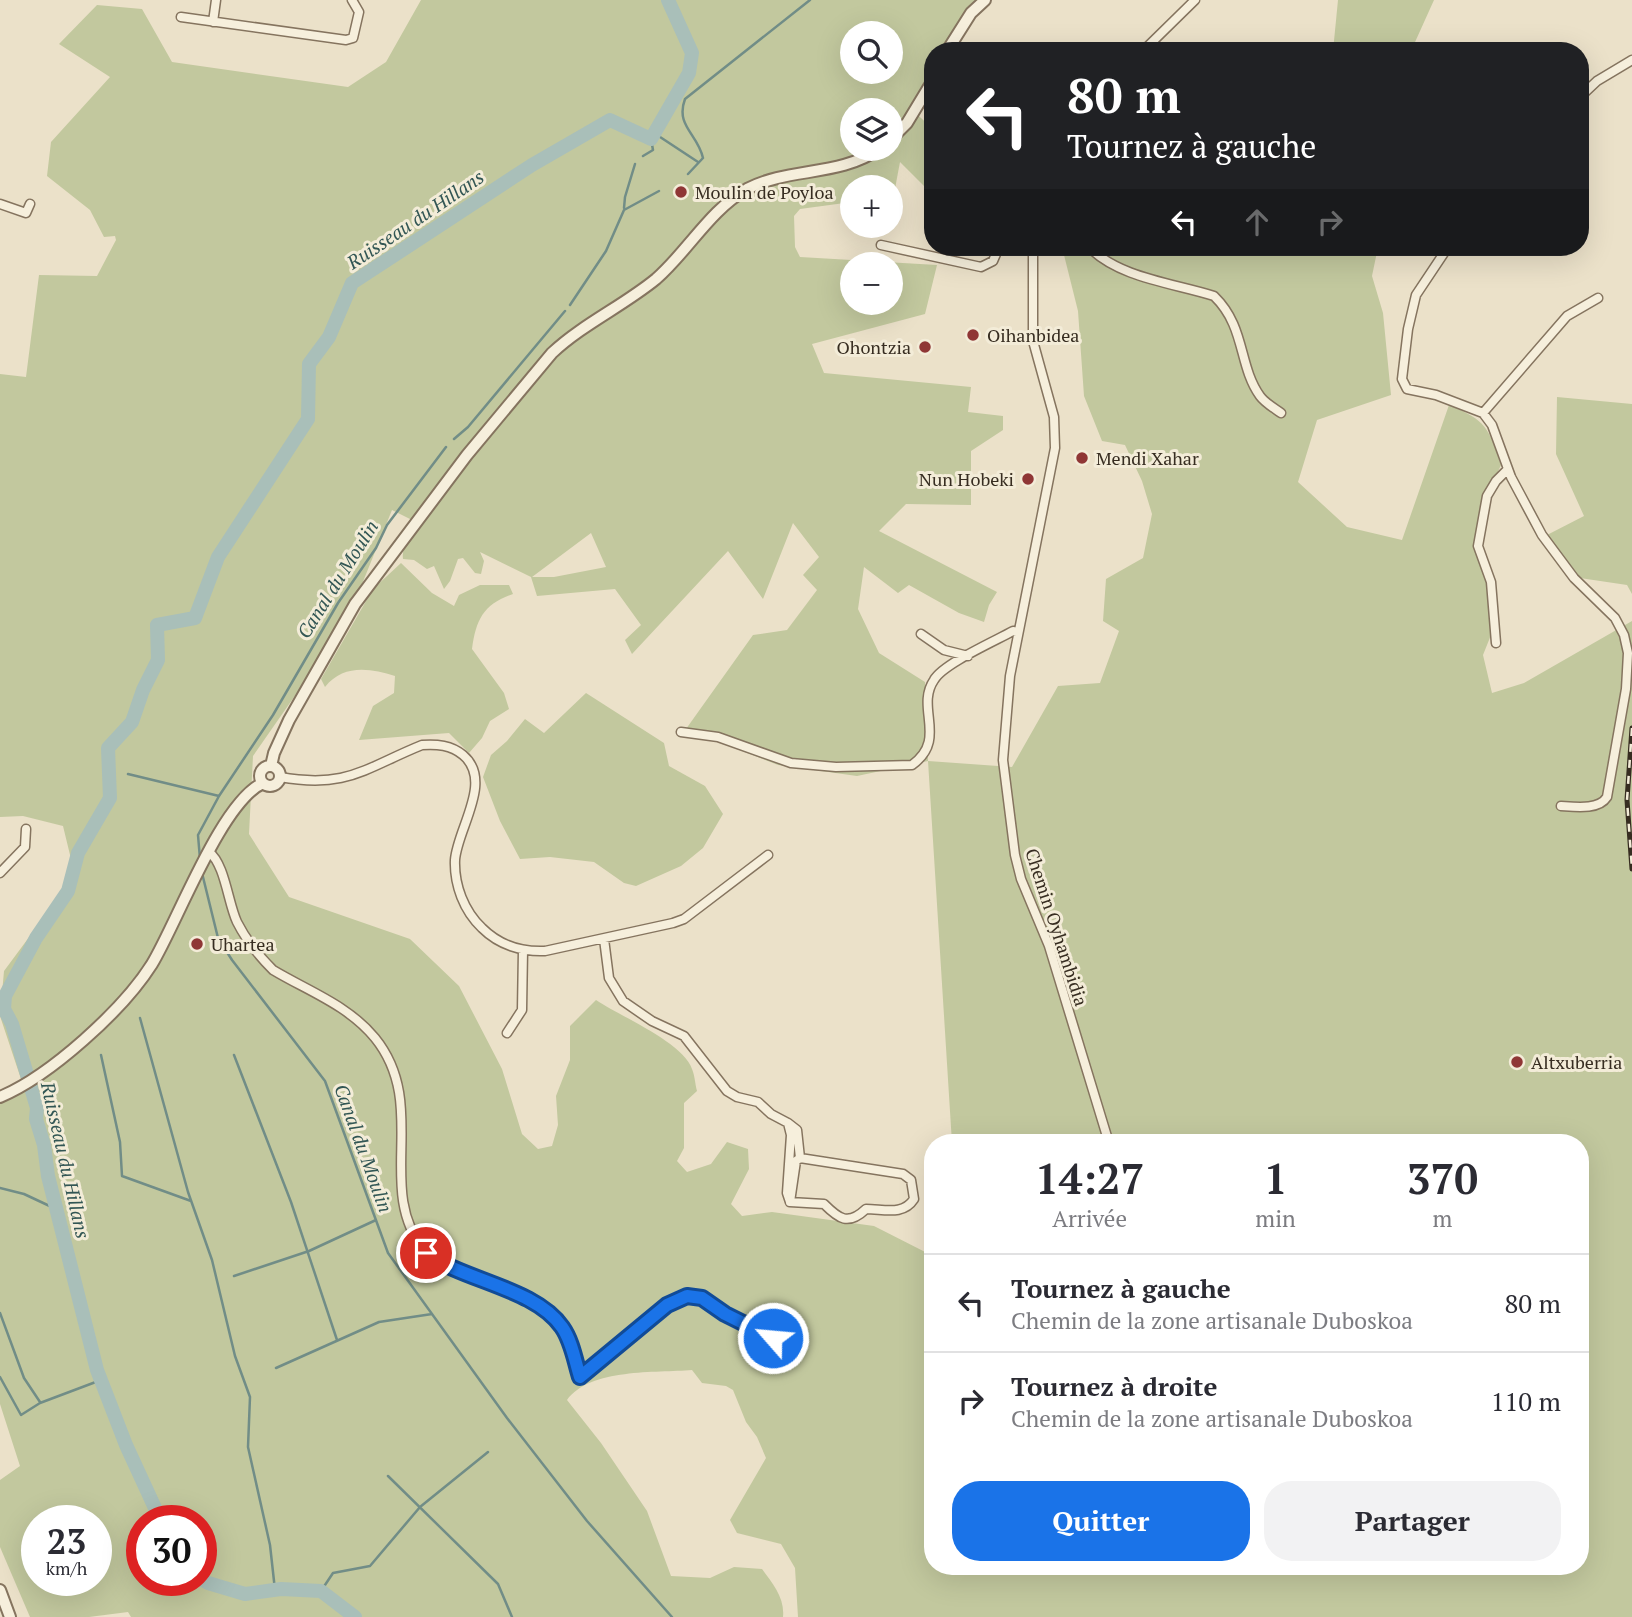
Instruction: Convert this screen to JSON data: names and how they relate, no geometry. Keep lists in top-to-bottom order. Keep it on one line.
{"streets":{"street":["Chemin Oyhambidia"]},"water":["Ruisseau du Hillans","Canal du Moulin"],"places":["Moulin de Poyloa","Oihanbidea","Ohontzia","Mendi Xahar","Nun Hobeki","Uhartea","Altxuberria"],"page":{"map_buttons":["+","−"],"turn":["80 m","Tournez à gauche"],"eta":["14:27","Arrivée","1","min","370","m"],"list":[{"name":"Tournez à gauche","note":"Chemin de la zone artisanale Duboskoa","value":"80 m"},{"name":"Tournez à droite","note":"Chemin de la zone artisanale Duboskoa","value":"110 m"}],"buttons":["Quitter","Partager"],"speed":"23 km/h","limit":"30"}}
